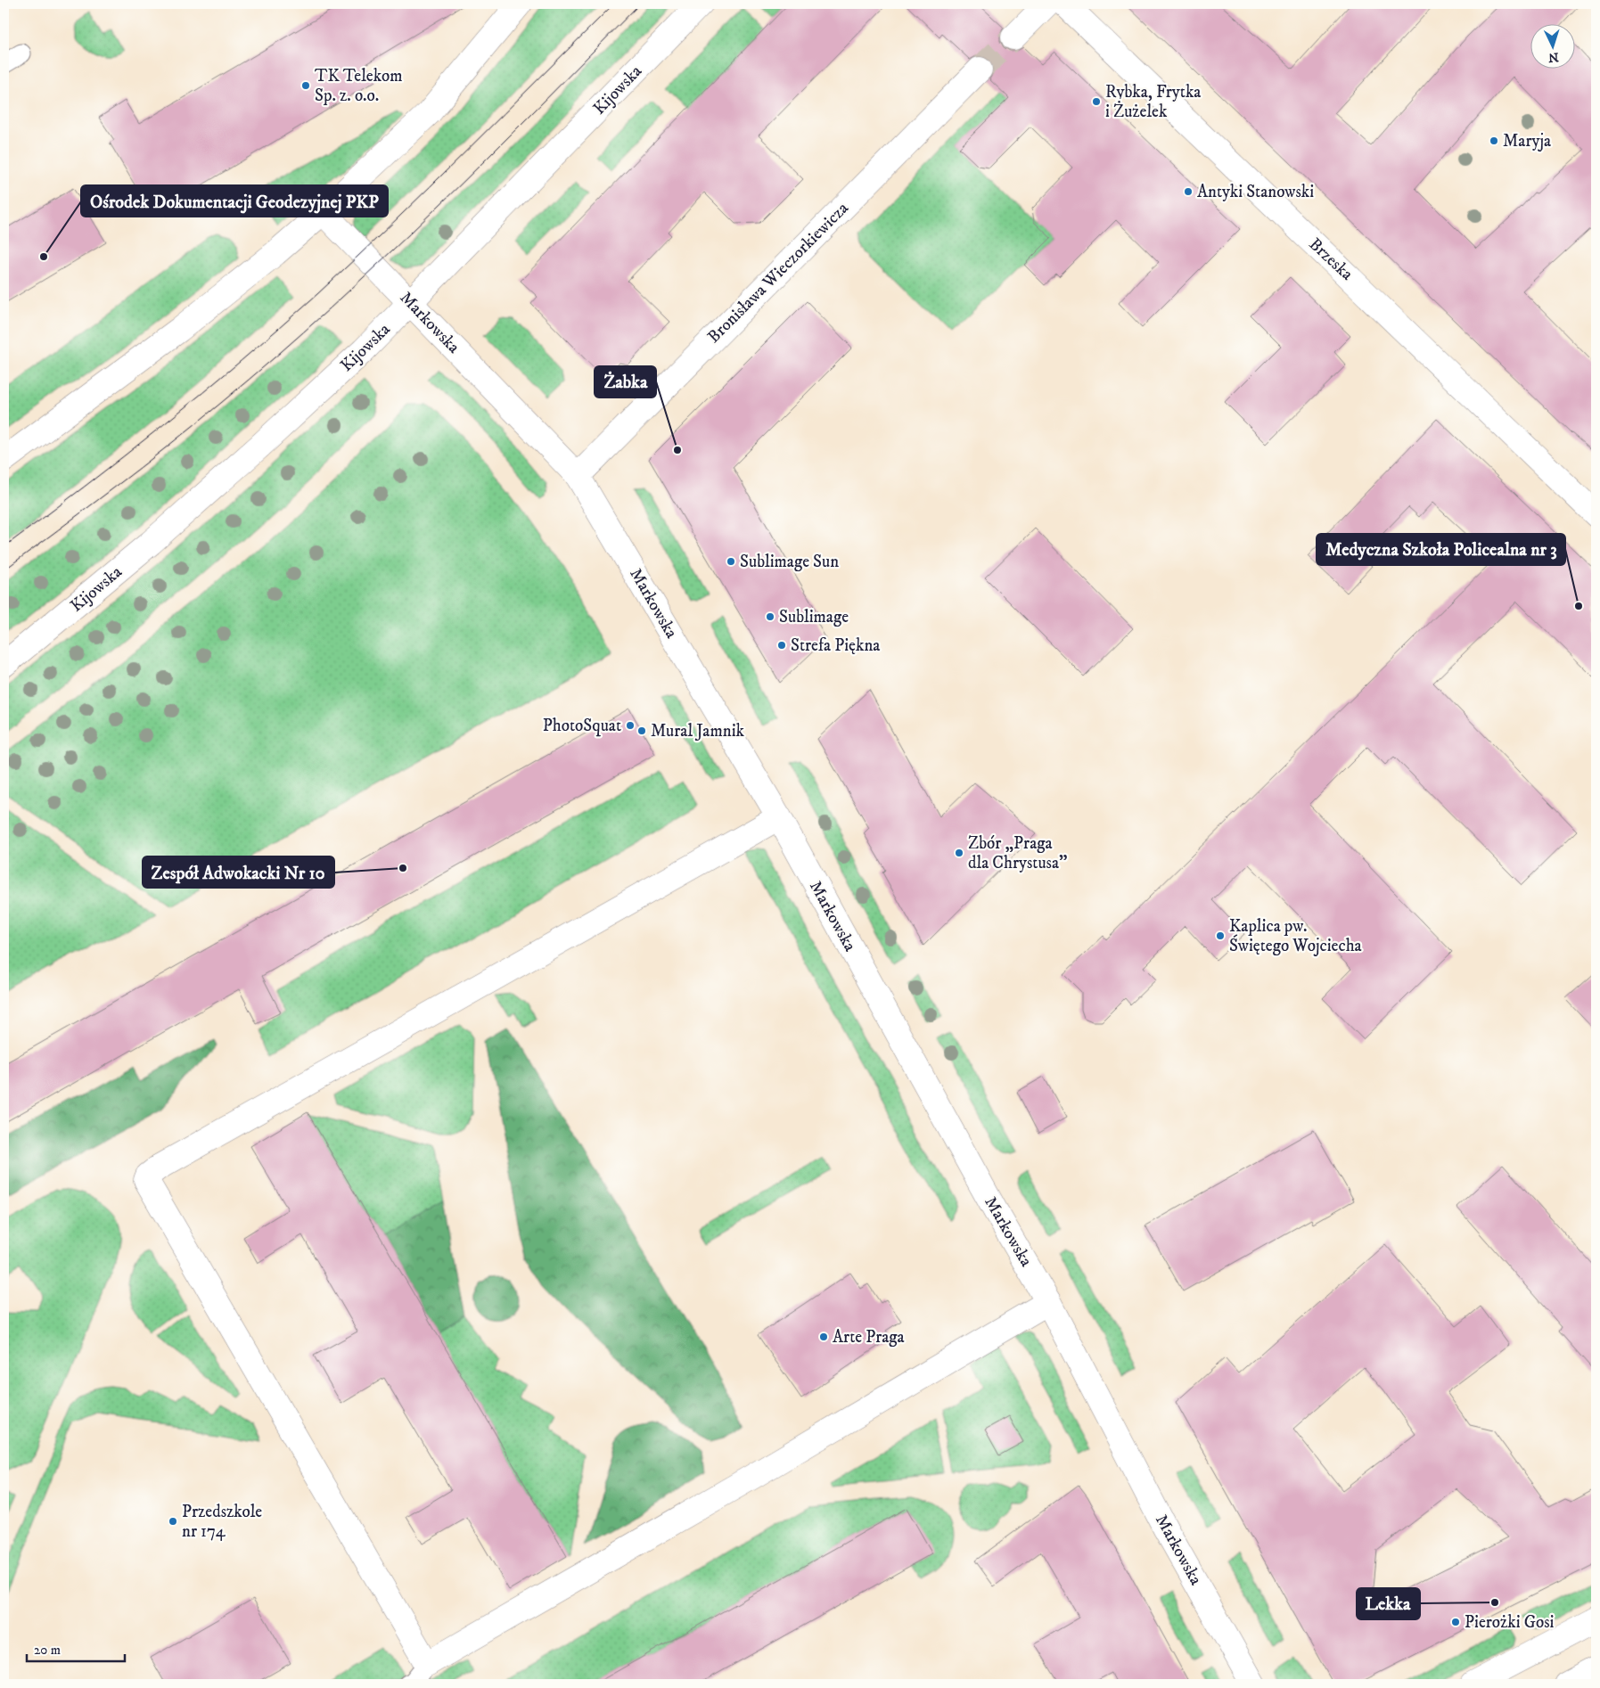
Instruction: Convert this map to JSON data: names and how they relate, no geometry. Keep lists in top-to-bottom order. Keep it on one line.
{"streets":{"street":["Kijowska","Brzeska","Bronisława Wieczorkiewicza","Markowska"]},"crossings":[["Kijowska","Markowska"],["Bronisława Wieczorkiewicza","Markowska"]],"places":["TK Telekom Sp. z. o.o.","Rybka, Frytka i Żużelek","Maryja","Antyki Stanowski","Ośrodek Dokumentacji Geodezyjnej PKP","Żabka","Sublimage Sun","Medyczna Szkoła Policealna nr 3","Sublimage","Strefa Piękna","PhotoSquat","Mural Jamnik","Zbór „Praga dla Chrystusa”","Zespół Adwokacki Nr 10","Kaplica pw. Świętego Wojciecha","Arte Praga","Przedszkole nr 174","Lekka","Pierożki Gosi"],"scale_bar":"20 m","north":"bottom"}
